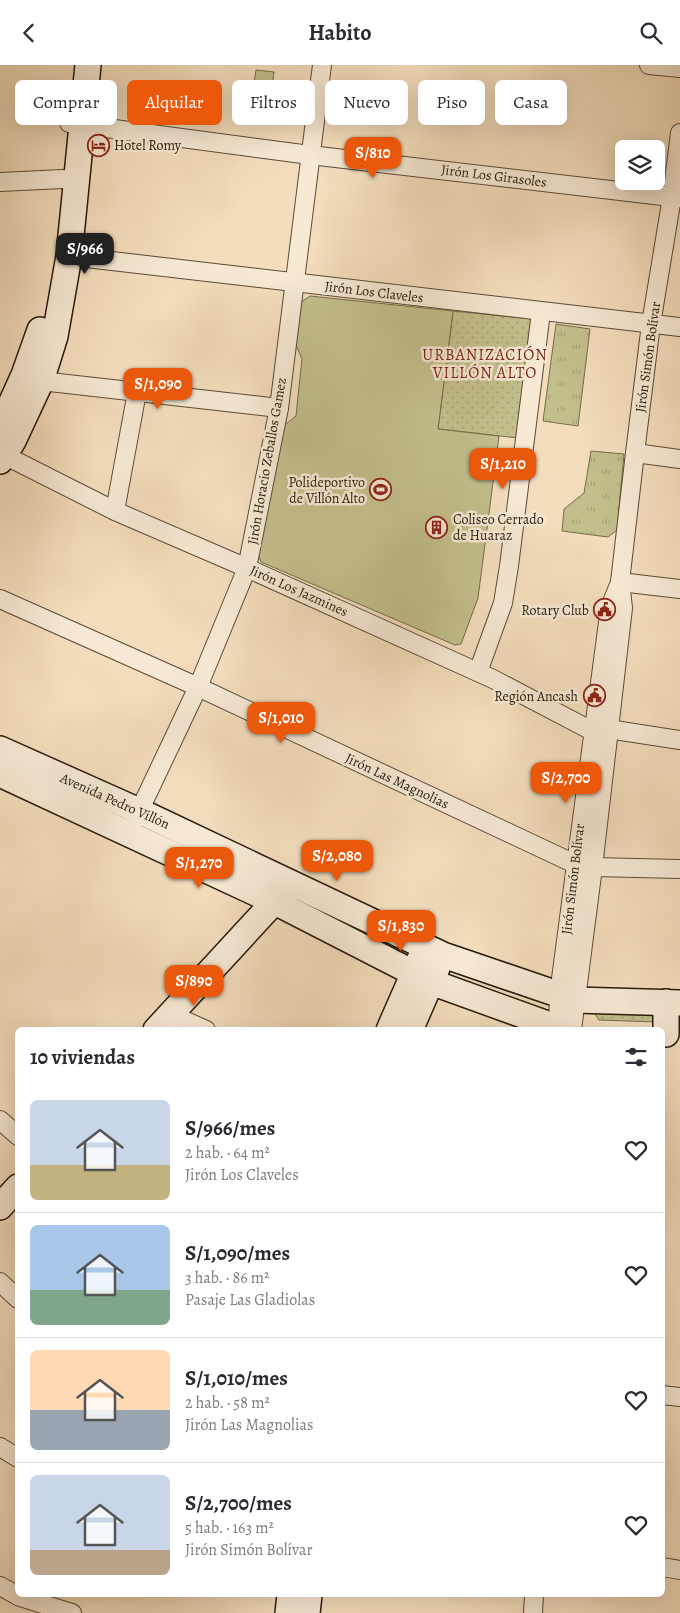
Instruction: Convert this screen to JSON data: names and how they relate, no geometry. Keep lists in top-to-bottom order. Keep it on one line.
{"streets":{"main road":["Avenida Pedro Villón"],"street":["Jirón Los Girasoles","Jirón Los Claveles","Jirón Simón Bolívar","Jirón Horacio Zeballos Gamez","Jirón Los Jazmines","Jirón Las Magnolias"]},"crossings":[["Jirón Los Girasoles","Jirón Simón Bolívar"],["Jirón Los Girasoles","Jirón Horacio Zeballos Gamez"],["Jirón Los Claveles","Jirón Simón Bolívar"],["Jirón Los Claveles","Jirón Horacio Zeballos Gamez"],["Jirón Simón Bolívar","Jirón Los Jazmines"],["Jirón Simón Bolívar","Jirón Las Magnolias"],["Jirón Simón Bolívar","Avenida Pedro Villón"],["Jirón Horacio Zeballos Gamez","Jirón Los Jazmines"],["Jirón Horacio Zeballos Gamez","Jirón Las Magnolias"],["Jirón Horacio Zeballos Gamez","Avenida Pedro Villón"]],"districts":["URBANIZACIÓN VILLÓN ALTO"],"places":{"hotel":["Hotel Romy"],"sports":["Polideportivo de Villón Alto"],"building":["Coliseo Cerrado de Huaraz"],"public building":["Rotary Club","Región Ancash"]},"page":{"header":"Habito","chip":["Comprar","Alquilar","Filtros","Nuevo","Piso","Casa"],"price":["S/810","S/966","S/1,090","S/1,210","S/1,010","S/2,700","S/2,080","S/1,270","S/1,830","S/890"],"heading":"10 viviendas","list":[{"name":"S/966/mes","note":"2 hab. · 64 m² · Jirón Los Claveles"},{"name":"S/1,090/mes","note":"3 hab. · 86 m² · Pasaje Las Gladiolas"},{"name":"S/1,010/mes","note":"2 hab. · 58 m² · Jirón Las Magnolias"},{"name":"S/2,700/mes","note":"5 hab. · 163 m² · Jirón Simón Bolívar"}]}}
